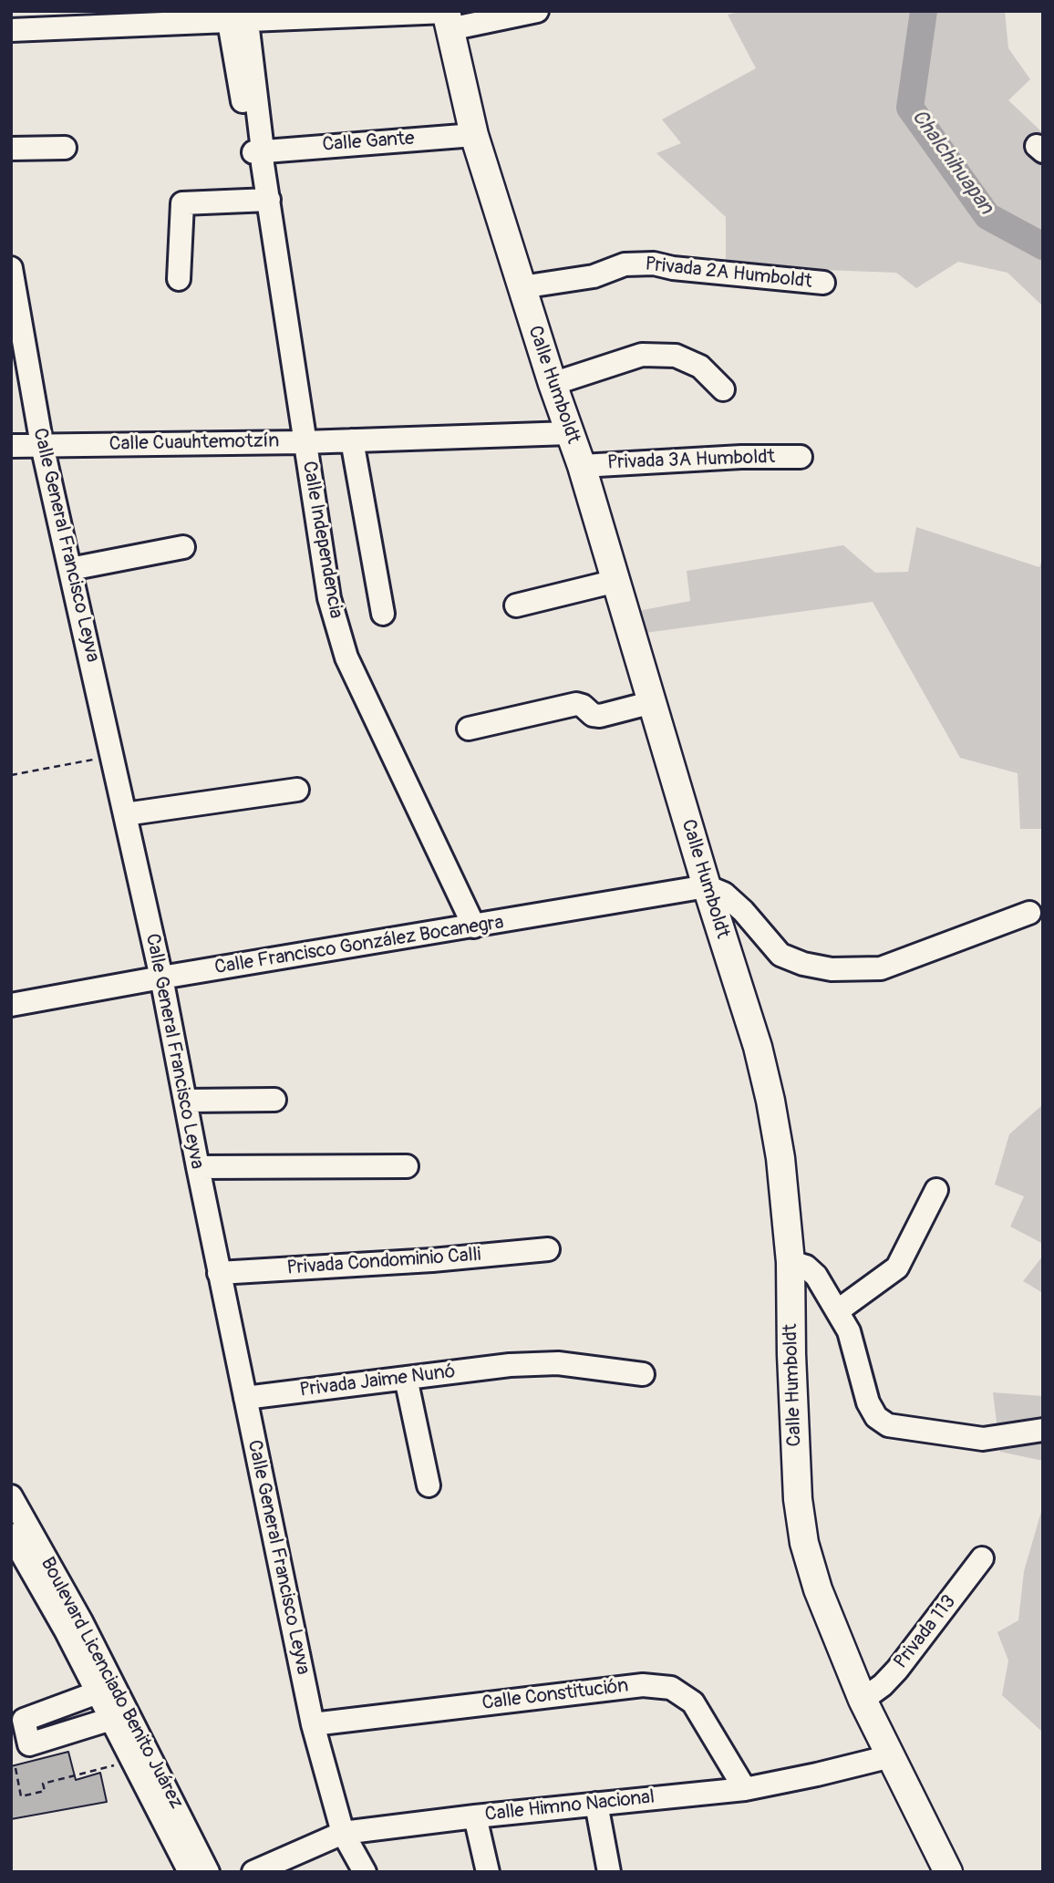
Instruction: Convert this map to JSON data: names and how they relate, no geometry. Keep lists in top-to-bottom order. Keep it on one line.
{"streets":{"main road":["Calle Humboldt"],"street":["Calle Gante","Privada 2A Humboldt","Calle Cuauhtemotzín","Privada 3A Humboldt","Calle Independencia","Calle General Francisco Leyva","Calle Francisco González Bocanegra","Privada Condominio Calli","Privada Jaime Nunó","Privada 113","Boulevard Licenciado Benito Juárez","Calle Constitución","Calle Himno Nacional"]},"crossings":[["Calle Gante","Calle Humboldt"],["Calle Gante","Calle Independencia"],["Privada 2A Humboldt","Calle Humboldt"],["Calle Humboldt","Calle Cuauhtemotzín"],["Calle Humboldt","Privada 3A Humboldt"],["Calle Humboldt","Calle Francisco González Bocanegra"],["Calle Humboldt","Privada 113"],["Calle Humboldt","Calle Himno Nacional"],["Calle Cuauhtemotzín","Calle Independencia"],["Calle Cuauhtemotzín","Calle General Francisco Leyva"],["Calle Independencia","Calle Francisco González Bocanegra"],["Calle General Francisco Leyva","Calle Francisco González Bocanegra"],["Calle General Francisco Leyva","Privada Condominio Calli"],["Calle General Francisco Leyva","Privada Jaime Nunó"],["Calle General Francisco Leyva","Calle Constitución"],["Calle General Francisco Leyva","Calle Himno Nacional"],["Calle Constitución","Calle Himno Nacional"]],"water":["Chalchihuapan"]}
